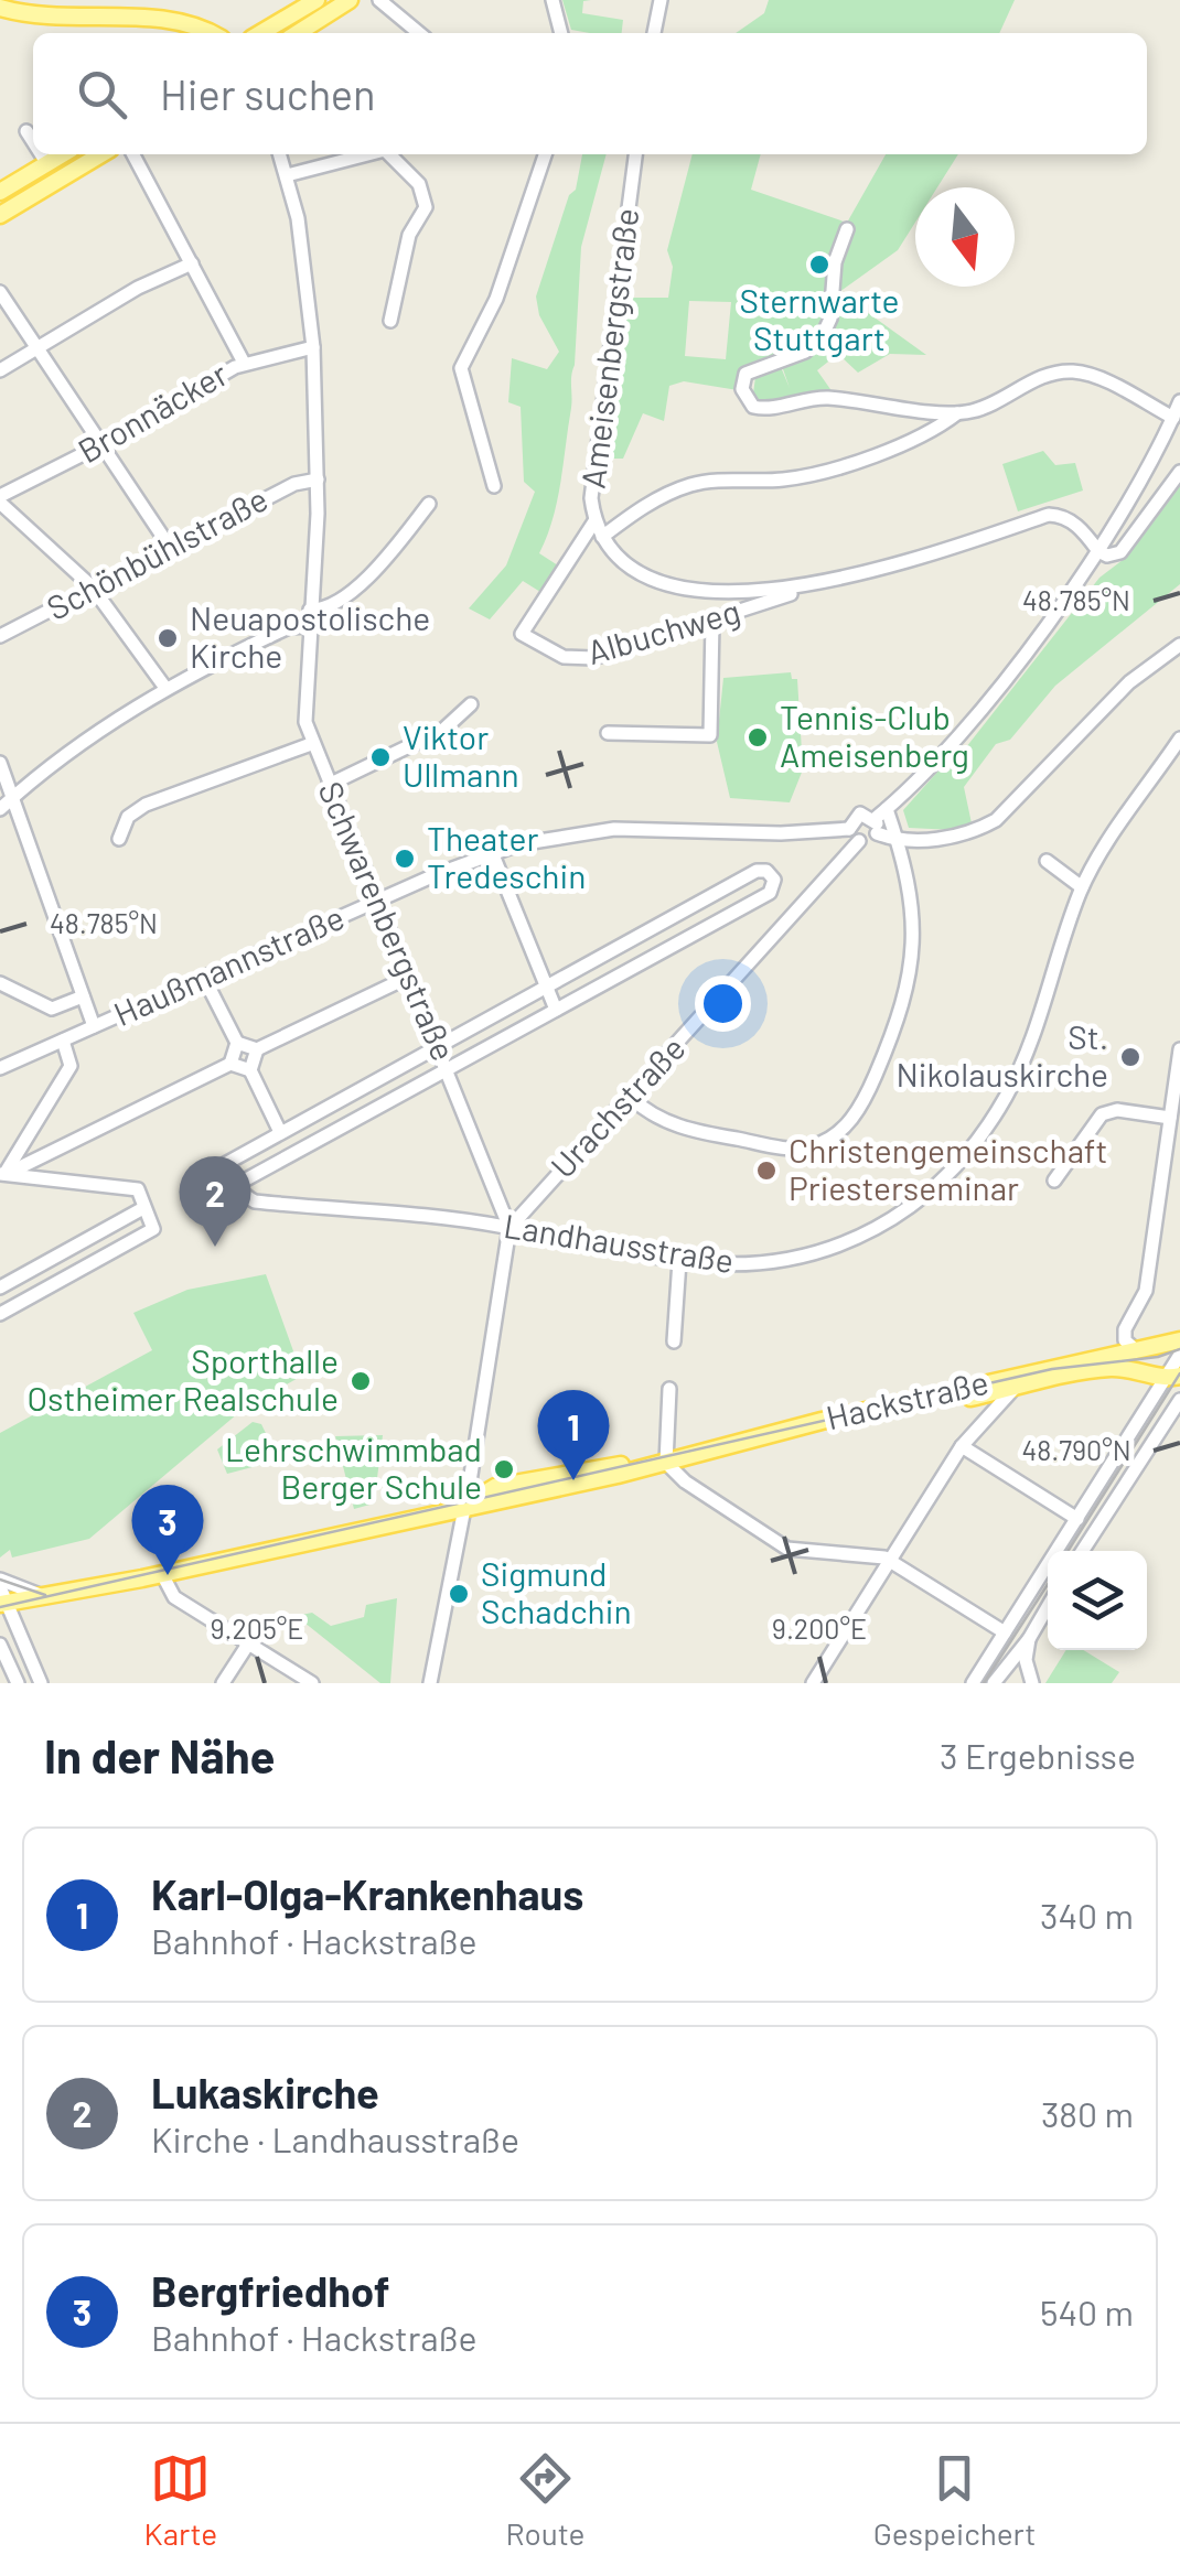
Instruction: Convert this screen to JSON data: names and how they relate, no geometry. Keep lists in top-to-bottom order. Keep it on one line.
{"streets":{"main road":["Hackstraße"],"street":["Ameisenbergstraße","Bronnäcker","Schönbühlstraße","Albuchweg","Schwarenbergstraße","Haußmannstraße","Urachstraße","Landhausstraße"]},"crossings":[["Ameisenbergstraße","Albuchweg"],["Bronnäcker","Schwarenbergstraße"],["Schönbühlstraße","Schwarenbergstraße"],["Schwarenbergstraße","Haußmannstraße"],["Schwarenbergstraße","Urachstraße"],["Schwarenbergstraße","Landhausstraße"],["Urachstraße","Landhausstraße"]],"places":["Sternwarte Stuttgart","Neuapostolische Kirche","Tennis-Club Ameisenberg","Viktor Ullmann","Theater Tredeschin","St. Nikolauskirche","Christengemeinschaft Priesterseminar","Sporthalle Ostheimer Realschule","Lehrschwimmbad Berger Schule","Sigmund Schadchin"],"north":"bottom","page":{"search":"Hier suchen","pins":["2","1","3"],"heading":["In der Nähe","3 Ergebnisse"],"list":[{"mark":"1","name":"Karl-Olga-Krankenhaus","note":"Bahnhof · Hackstraße","value":"340 m"},{"mark":"2","name":"Lukaskirche","note":"Kirche · Landhausstraße","value":"380 m"},{"mark":"3","name":"Bergfriedhof","note":"Bahnhof · Hackstraße","value":"540 m"}],"nav":["Karte","Route","Gespeichert"]},"coordinates":["48.785°N","48.790°N","9.205°E","9.200°E"]}
